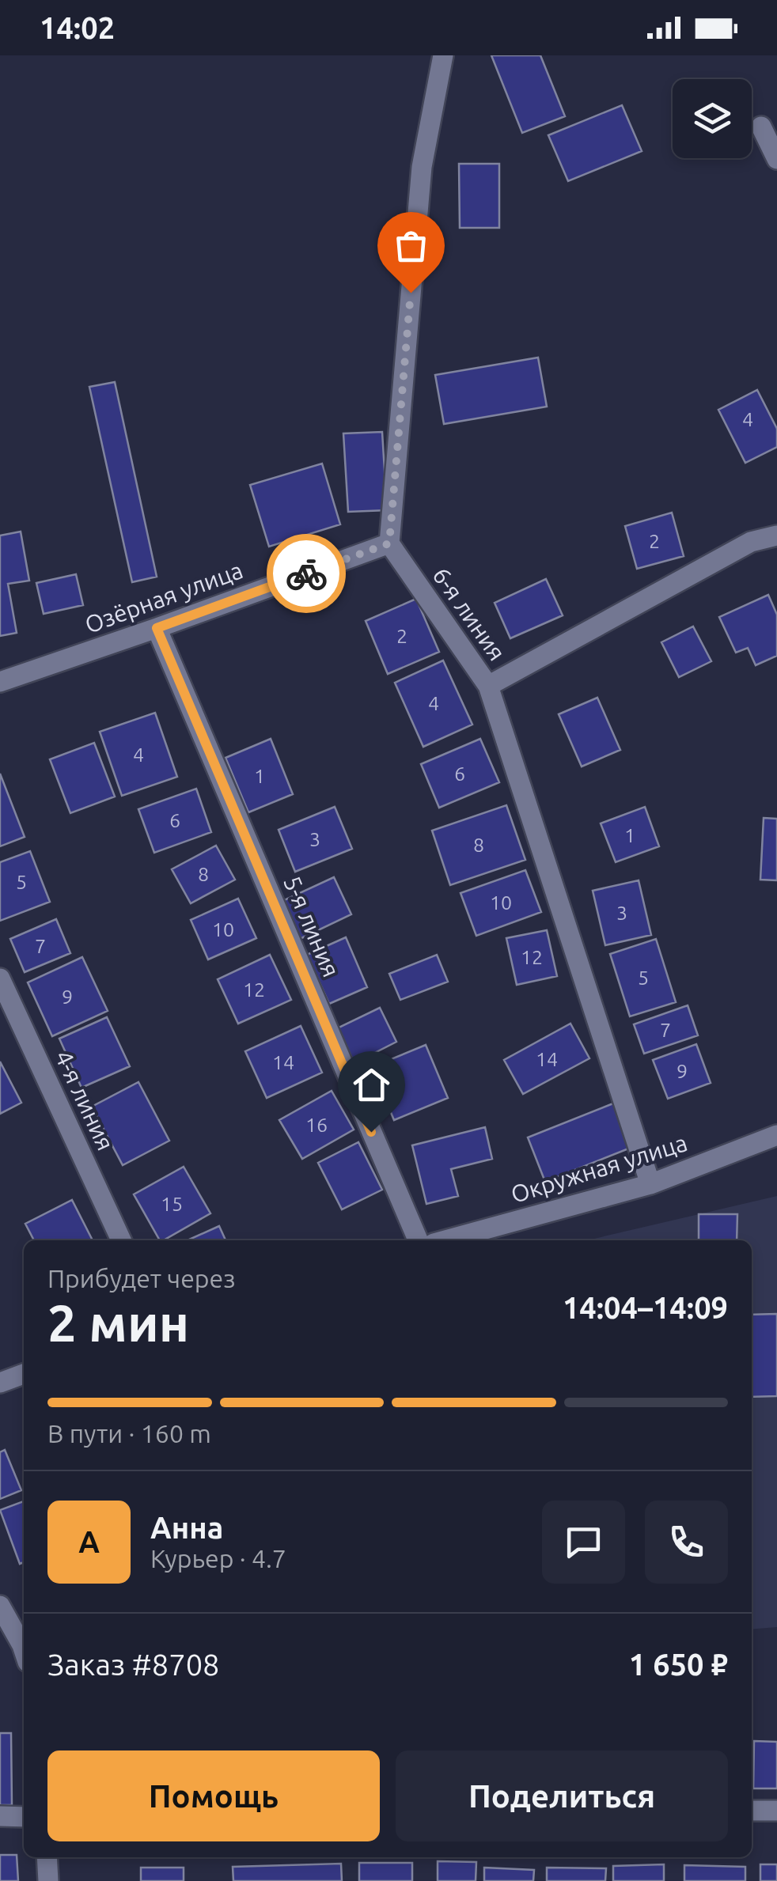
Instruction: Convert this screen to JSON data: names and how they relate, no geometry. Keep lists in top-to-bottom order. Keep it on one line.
{"streets":{"street":["Озёрная улица","6-я линия","5-я линия","4-я линия","Окружная улица"]},"crossings":[["Озёрная улица","6-я линия"],["Озёрная улица","5-я линия"],["6-я линия","Окружная улица"]],"house_numbers":["4","2","2","4","4","6","1","6","1","3","8","8","5","10","3","10","7","12","5","12","9","7","14","14","9","16","15"],"page":{"status":"14:02","heading":["2 мин","Прибудет через","14:04–14:09"],"panel":["Анна","Курьер · 4.7","Заказ #8708","1 650 ₽"],"bar":"В пути · 160 m","round":"А","buttons":["Помощь","Поделиться"]}}
